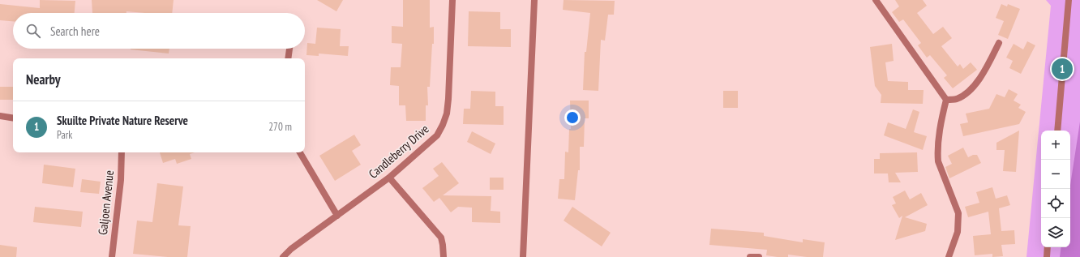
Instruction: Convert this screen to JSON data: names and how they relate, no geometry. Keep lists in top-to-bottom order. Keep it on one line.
{"streets":{"street":["Candleberry Drive","Galjoen Avenue"]},"page":{"search":"Search here","pins":"1","heading":"Nearby","list":[{"mark":"1","name":"Skuilte Private Nature Reserve","note":"Park","value":"270 m"}],"map_buttons":["+","−"]}}
